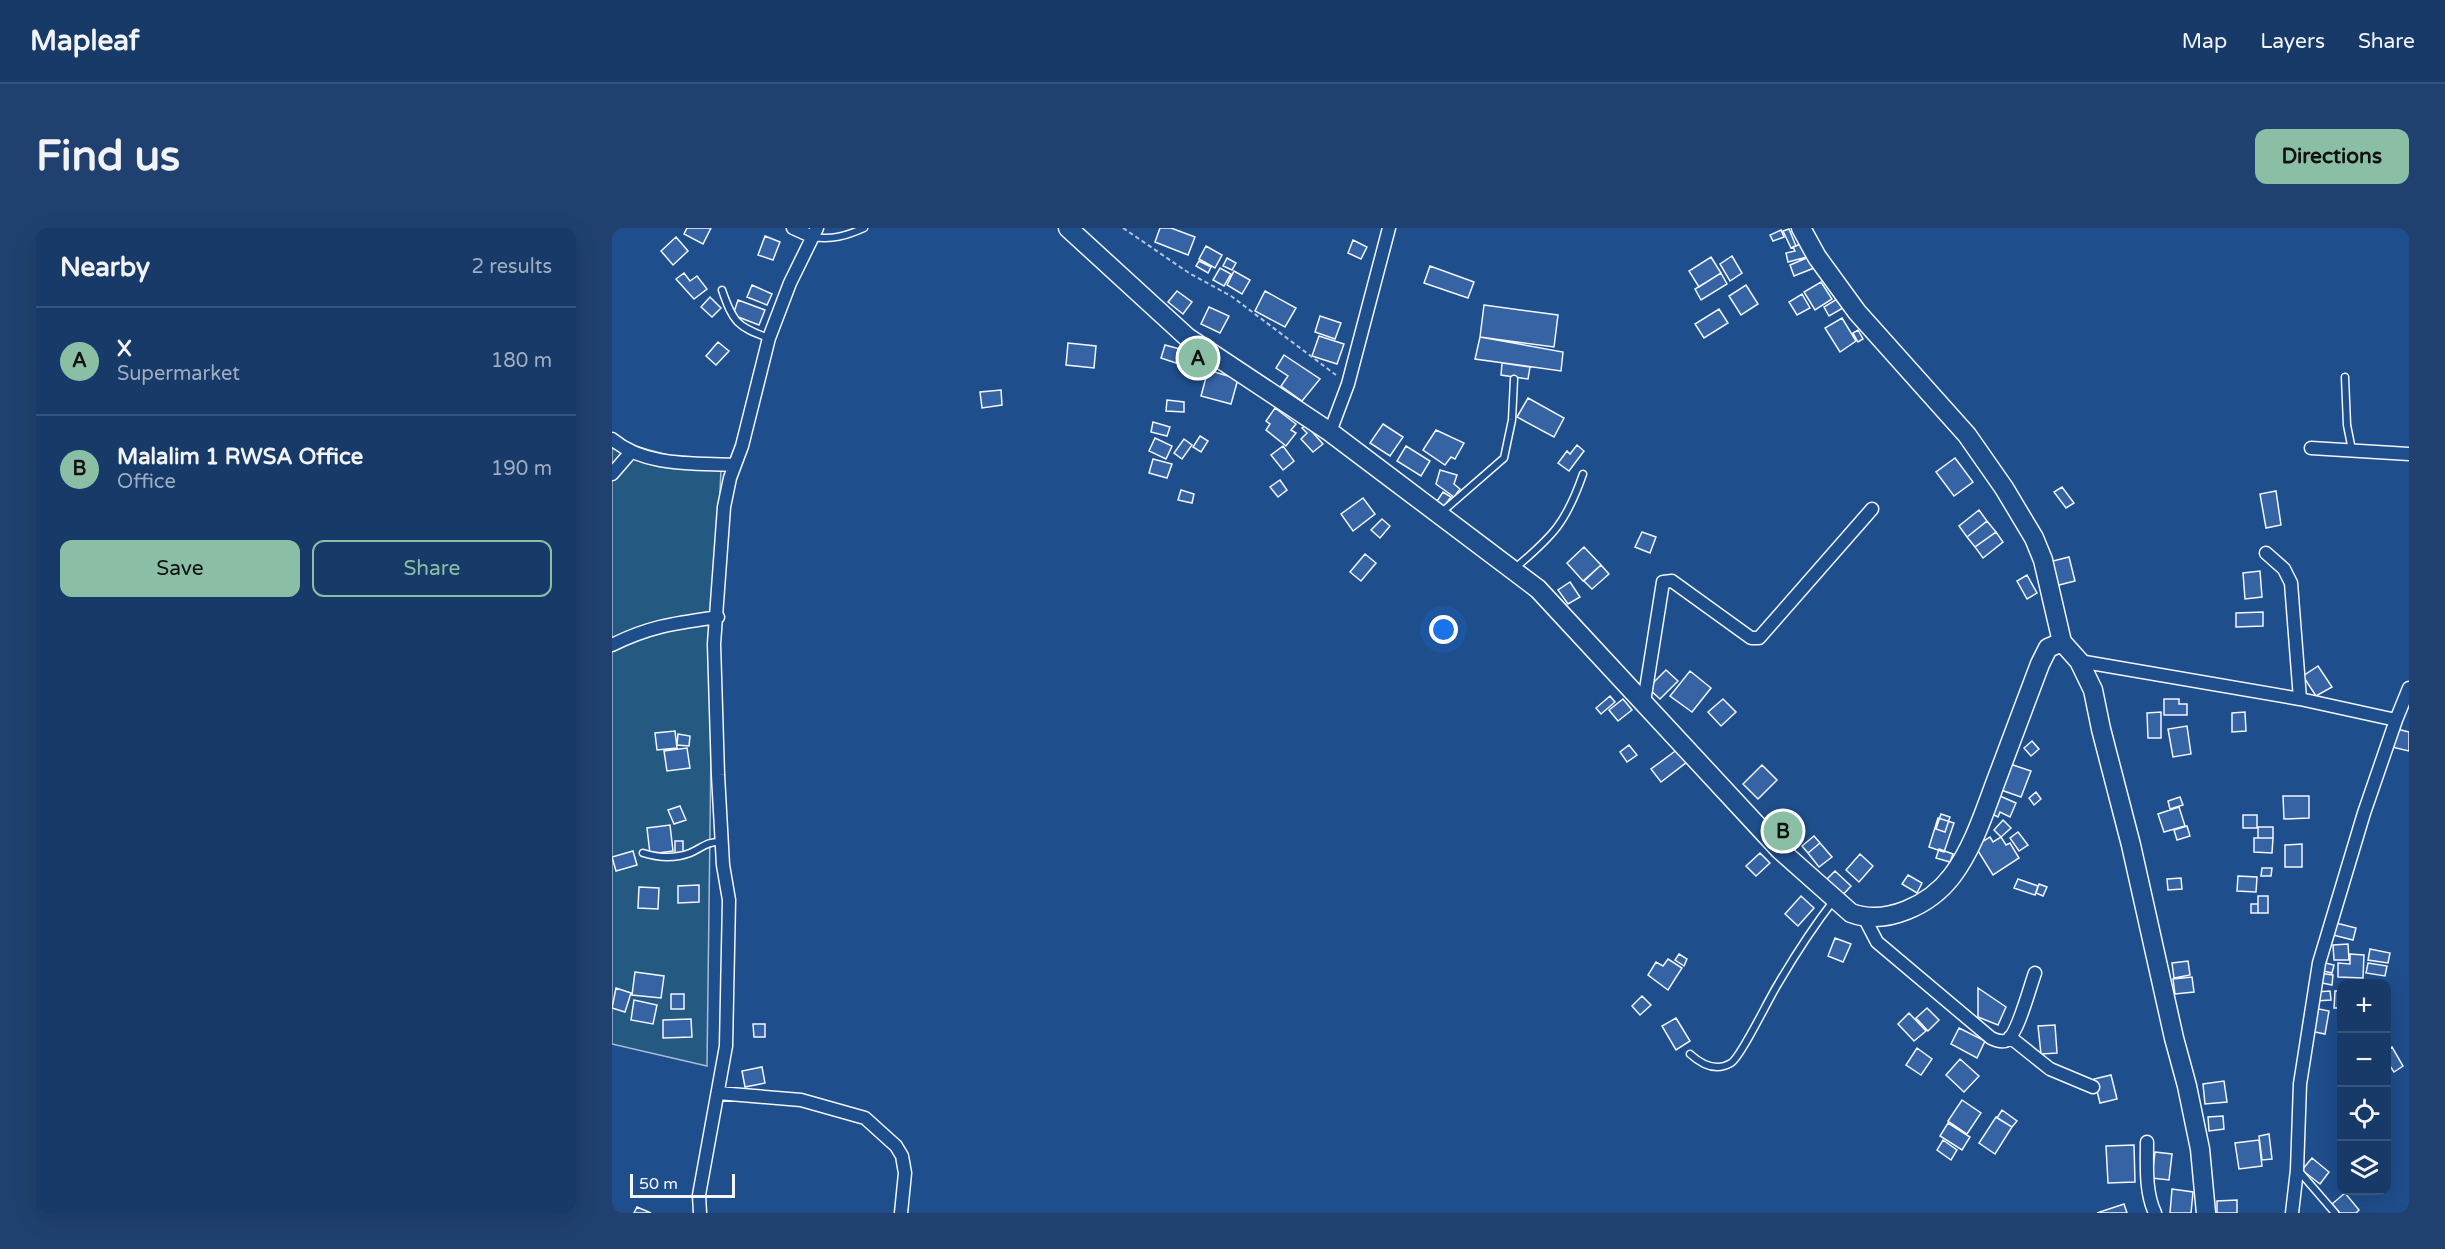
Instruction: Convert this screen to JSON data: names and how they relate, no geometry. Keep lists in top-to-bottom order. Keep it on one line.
{"scale_bar":"50 m","page":{"header":"Mapleaf","nav":["Map","Layers","Share"],"buttons":["Directions",["Save","Share"]],"title":"Find us","heading":["Nearby","2 results"],"list":[{"mark":"A","name":"X","note":"Supermarket","value":"180 m"},{"mark":"B","name":"Malalim 1 RWSA Office","note":"Office","value":"190 m"}],"pins":["A","B"],"map_buttons":["+","−"],"scale":"50 m"}}
